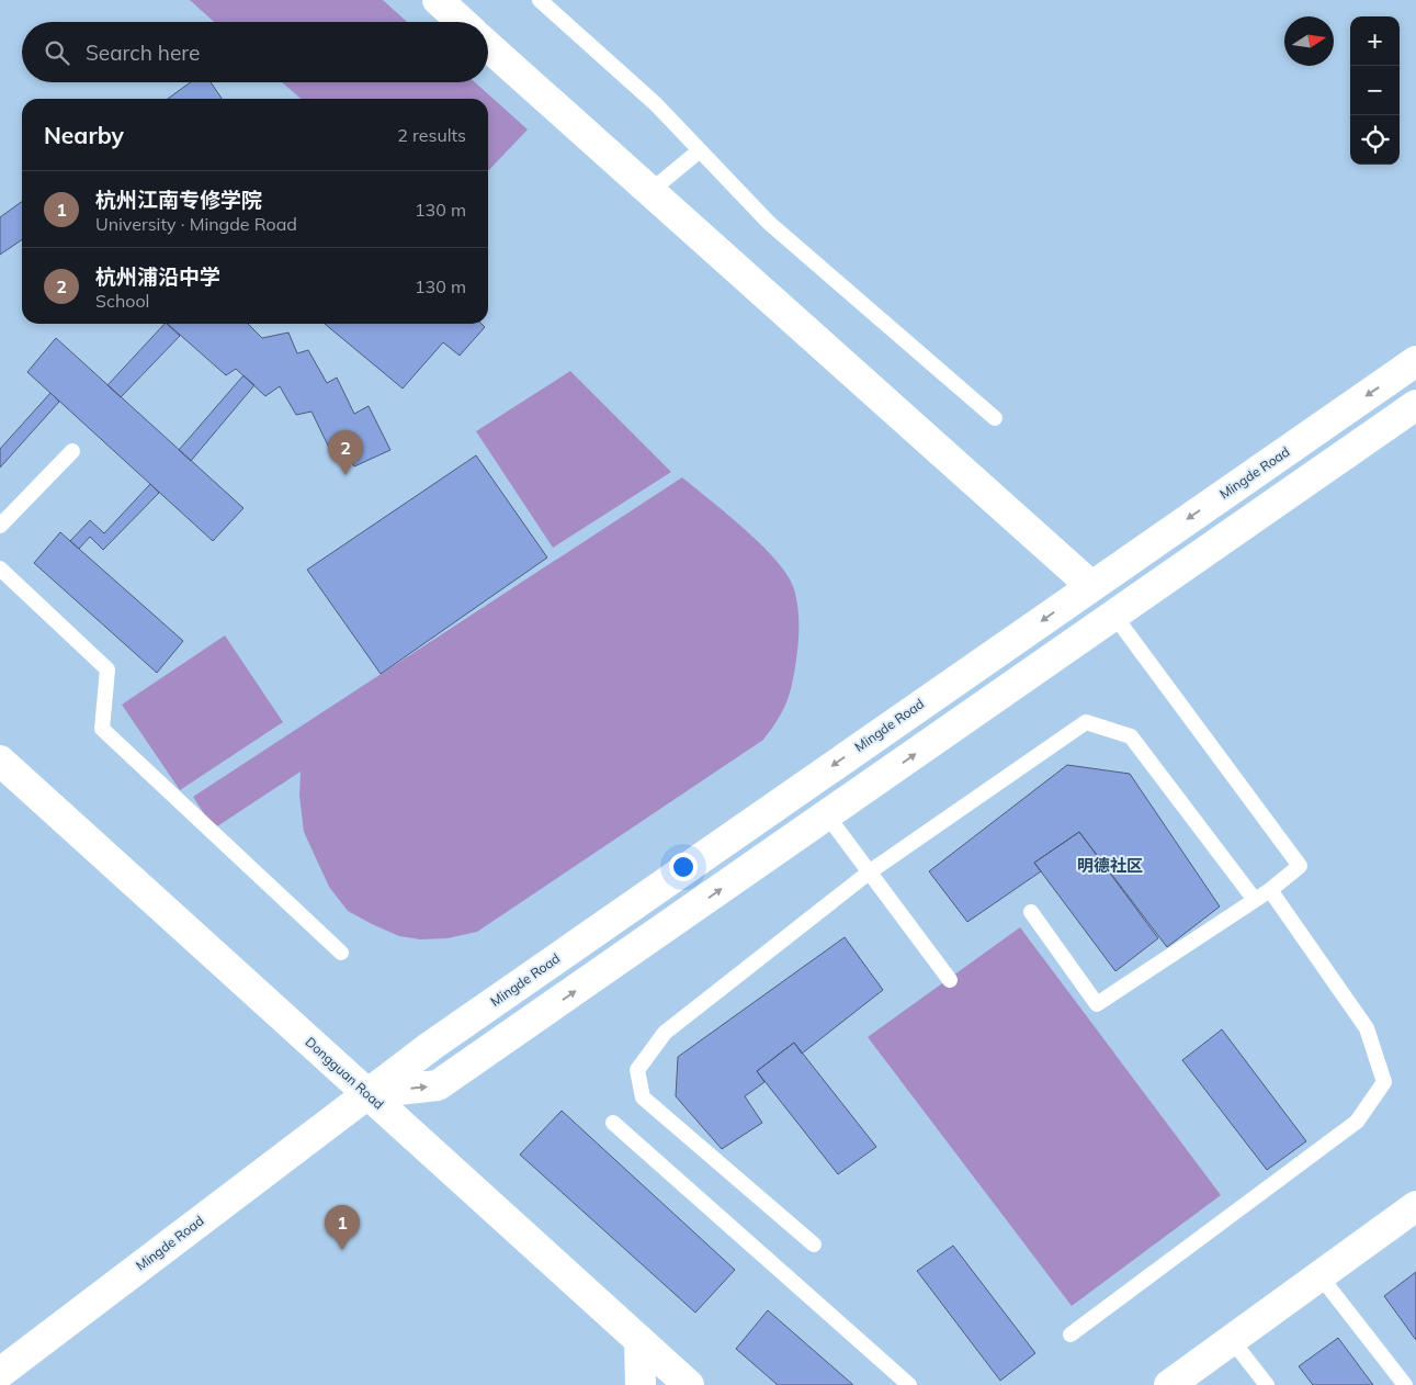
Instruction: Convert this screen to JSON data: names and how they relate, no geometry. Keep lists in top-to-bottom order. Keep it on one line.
{"streets":{"street":["Mingde Road","Dongguan Road"]},"crossings":[["Mingde Road","Dongguan Road"]],"districts":["明德社区"],"north":"right","page":{"map_buttons":["+","−"],"search":"Search here","heading":["Nearby","2 results"],"list":[{"mark":"1","name":"杭州江南专修学院","note":"University · Mingde Road","value":"130 m"},{"mark":"2","name":"杭州浦沿中学","note":"School","value":"130 m"}],"pins":["2","1"]}}
